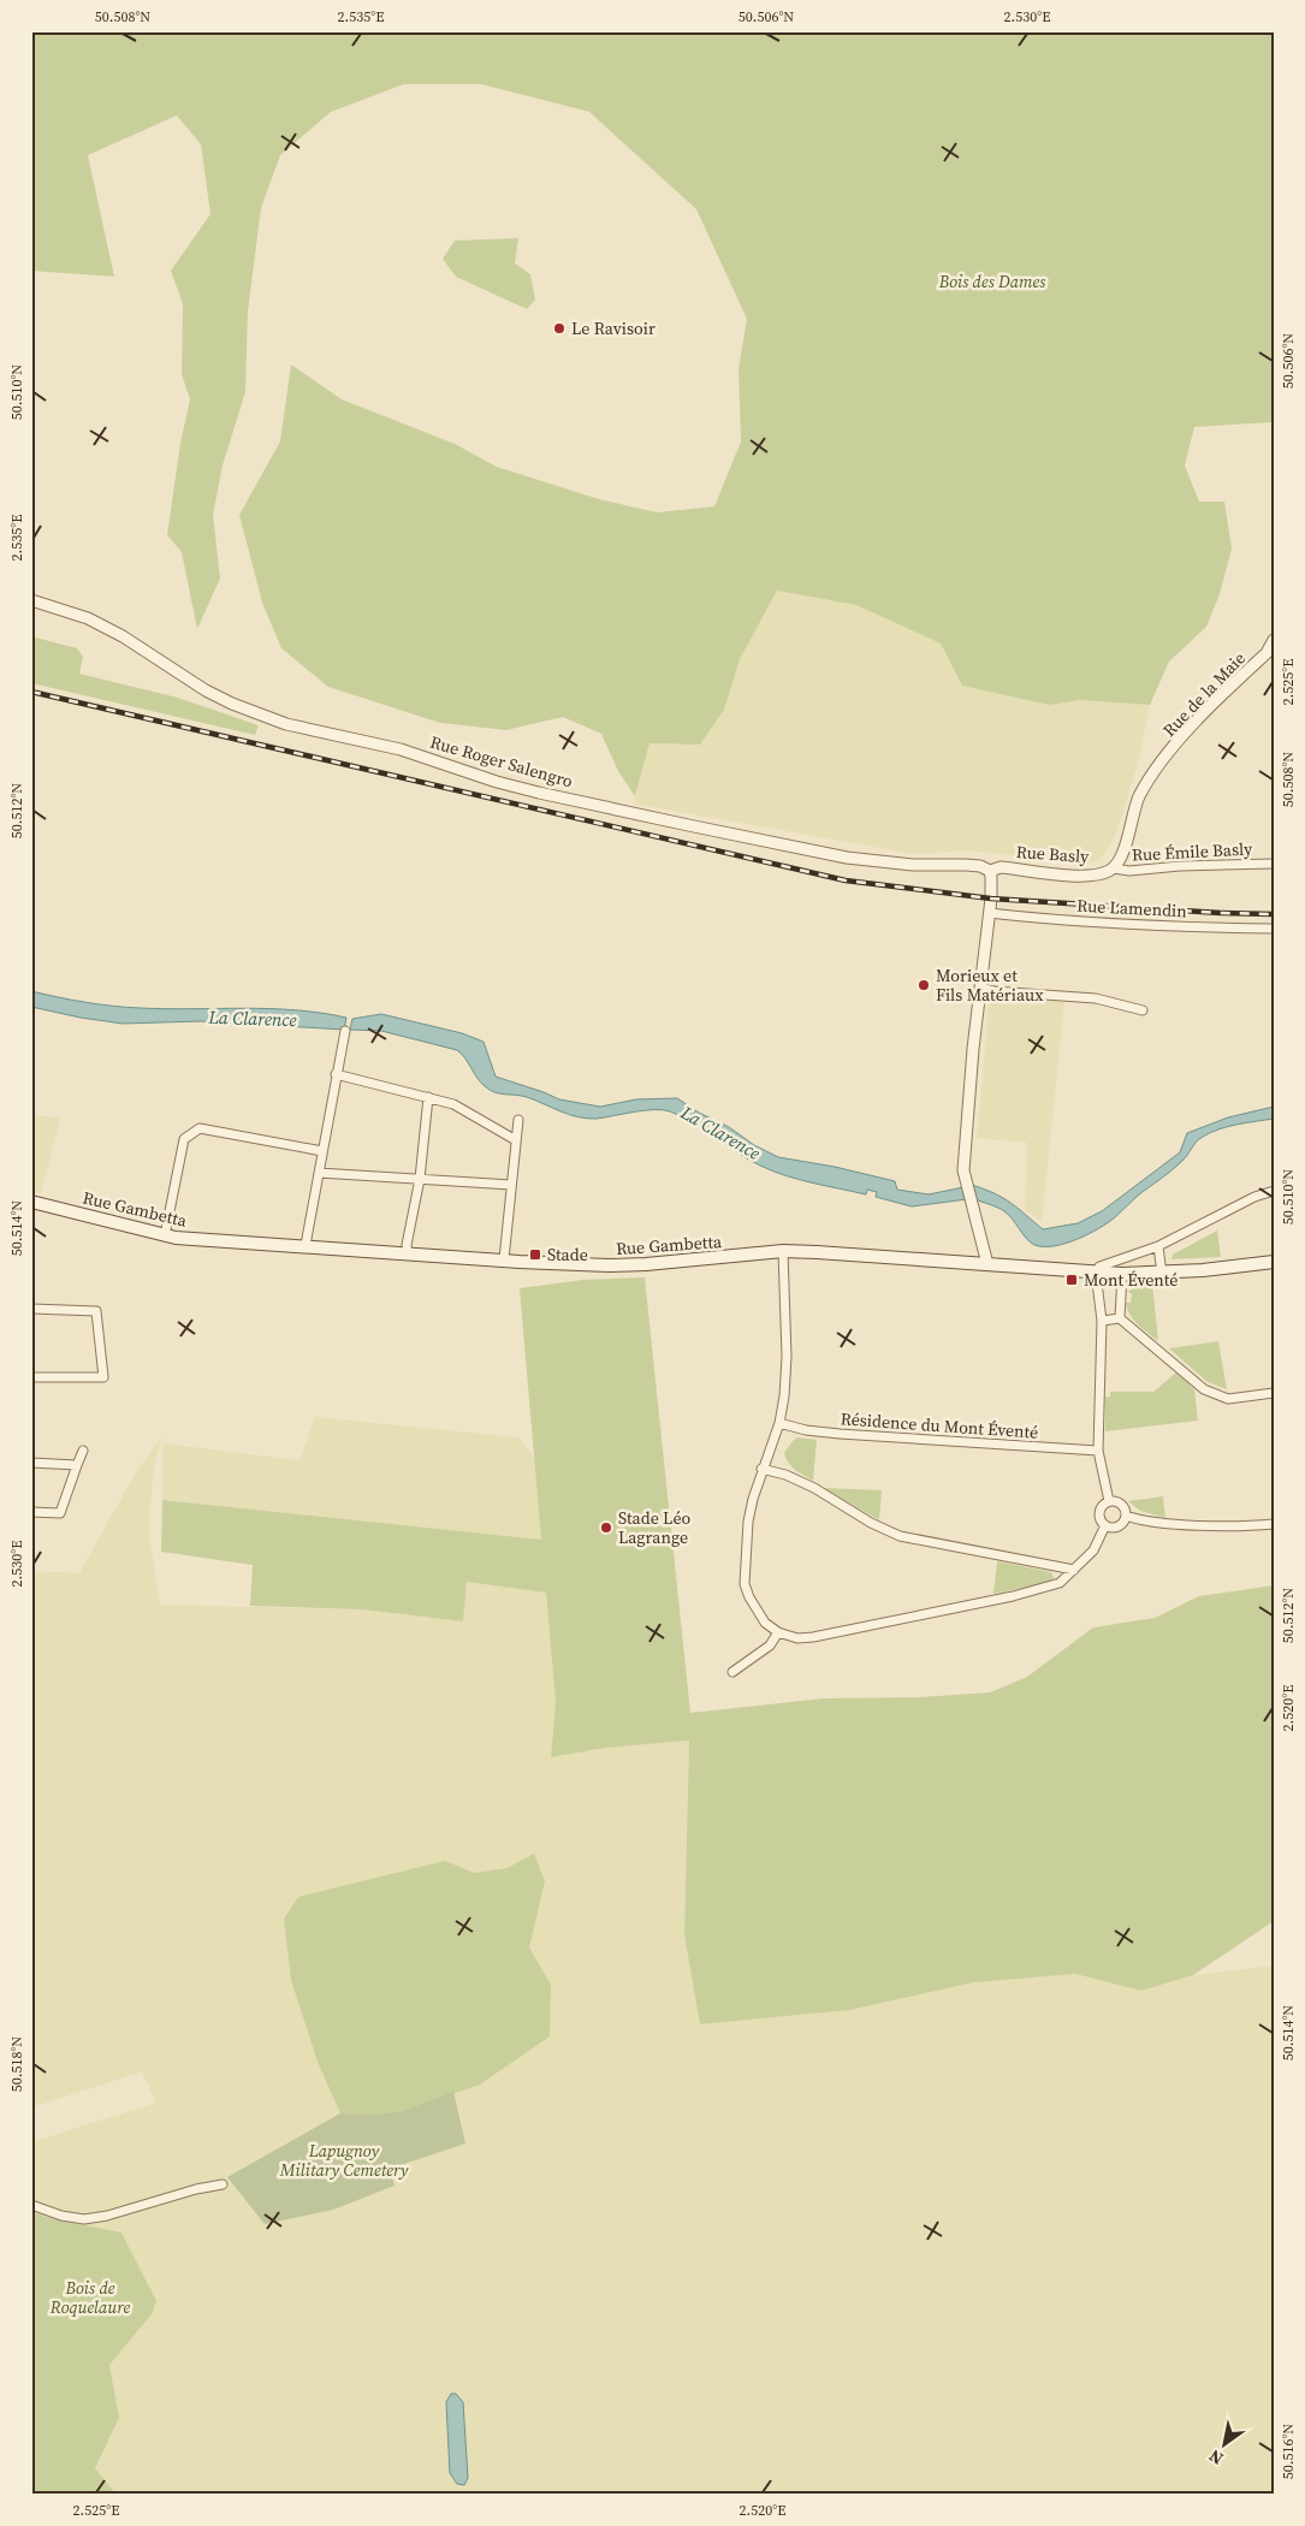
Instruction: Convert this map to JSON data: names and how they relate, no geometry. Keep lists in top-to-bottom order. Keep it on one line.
{"streets":{"main road":["Rue Gambetta"],"street":["Rue de la Maie","Rue Roger Salengro","Rue Émile Basly","Rue Basly","Rue Lamendin","Résidence du Mont Éventé"]},"crossings":[["Rue de la Maie","Rue Émile Basly"],["Rue de la Maie","Rue Basly"],["Rue Roger Salengro","Rue Basly"],["Rue Émile Basly","Rue Basly"]],"water":["La Clarence"],"parks":["Bois des Dames","Lapugnoy Military Cemetery","Bois de Roquelaure"],"places":{"other":["Le Ravisoir","Morieux et Fils Matériaux","Stade Léo Lagrange"],"transit":["Stade","Mont Éventé"]},"north":"bottom left","coordinates":["50.508°N","2.535°E","50.506°N","2.530°E","50.510°N","2.525°E","50.512°N","50.514°N","2.520°E","50.518°N","50.516°N"]}
